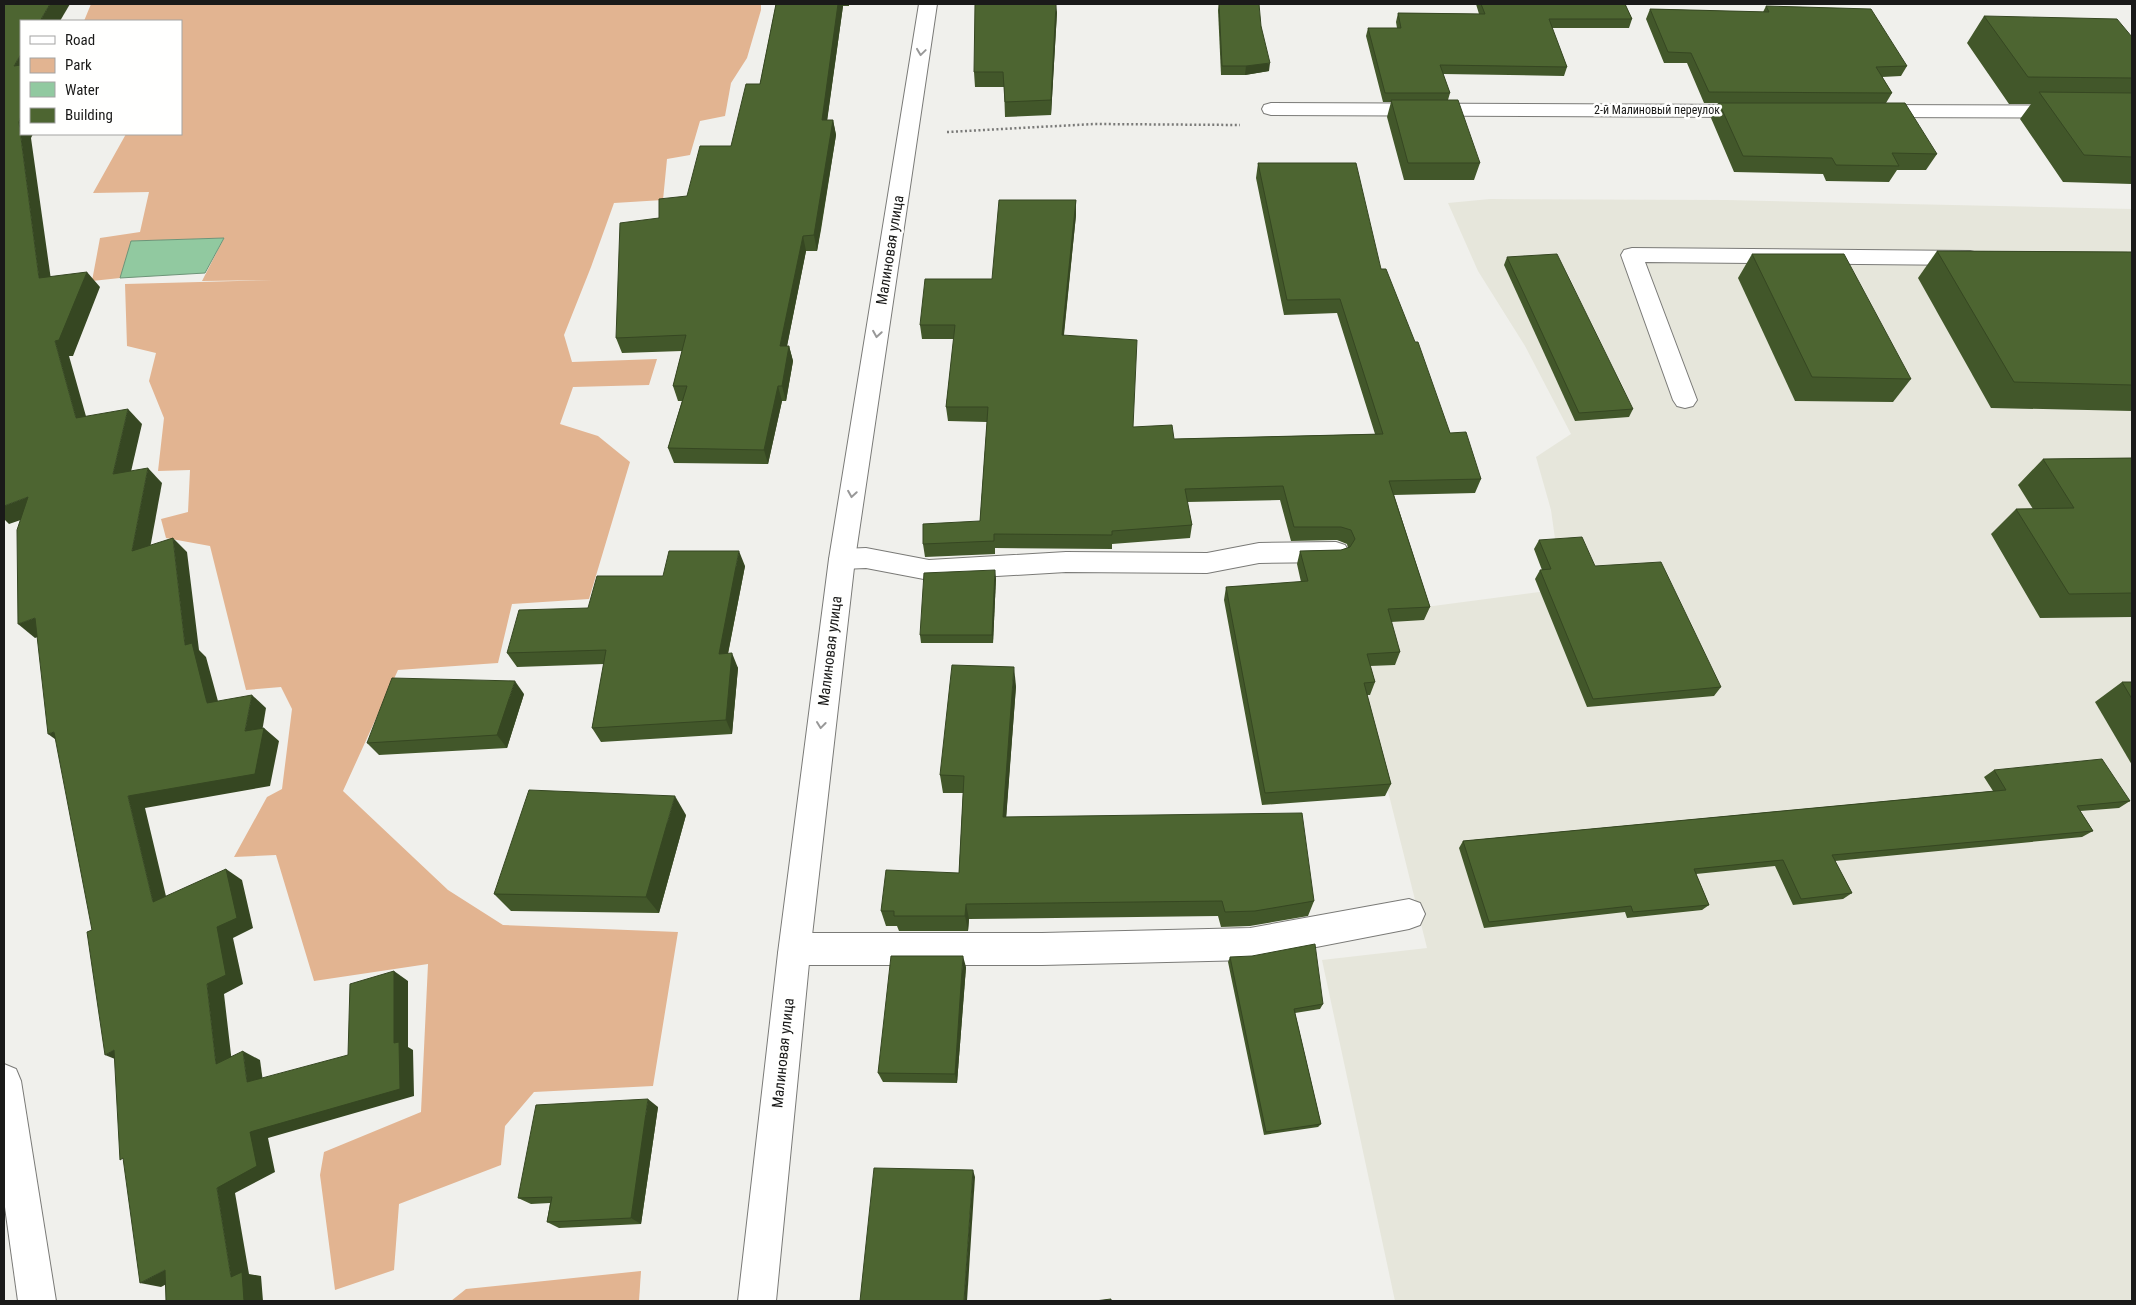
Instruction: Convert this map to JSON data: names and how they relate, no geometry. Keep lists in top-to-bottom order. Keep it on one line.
{"streets":{"street":["2-й Малиновый переулок","Малиновая улица"]},"one_way":["Малиновая улица"],"legend":["Road","Park","Water","Building"]}
